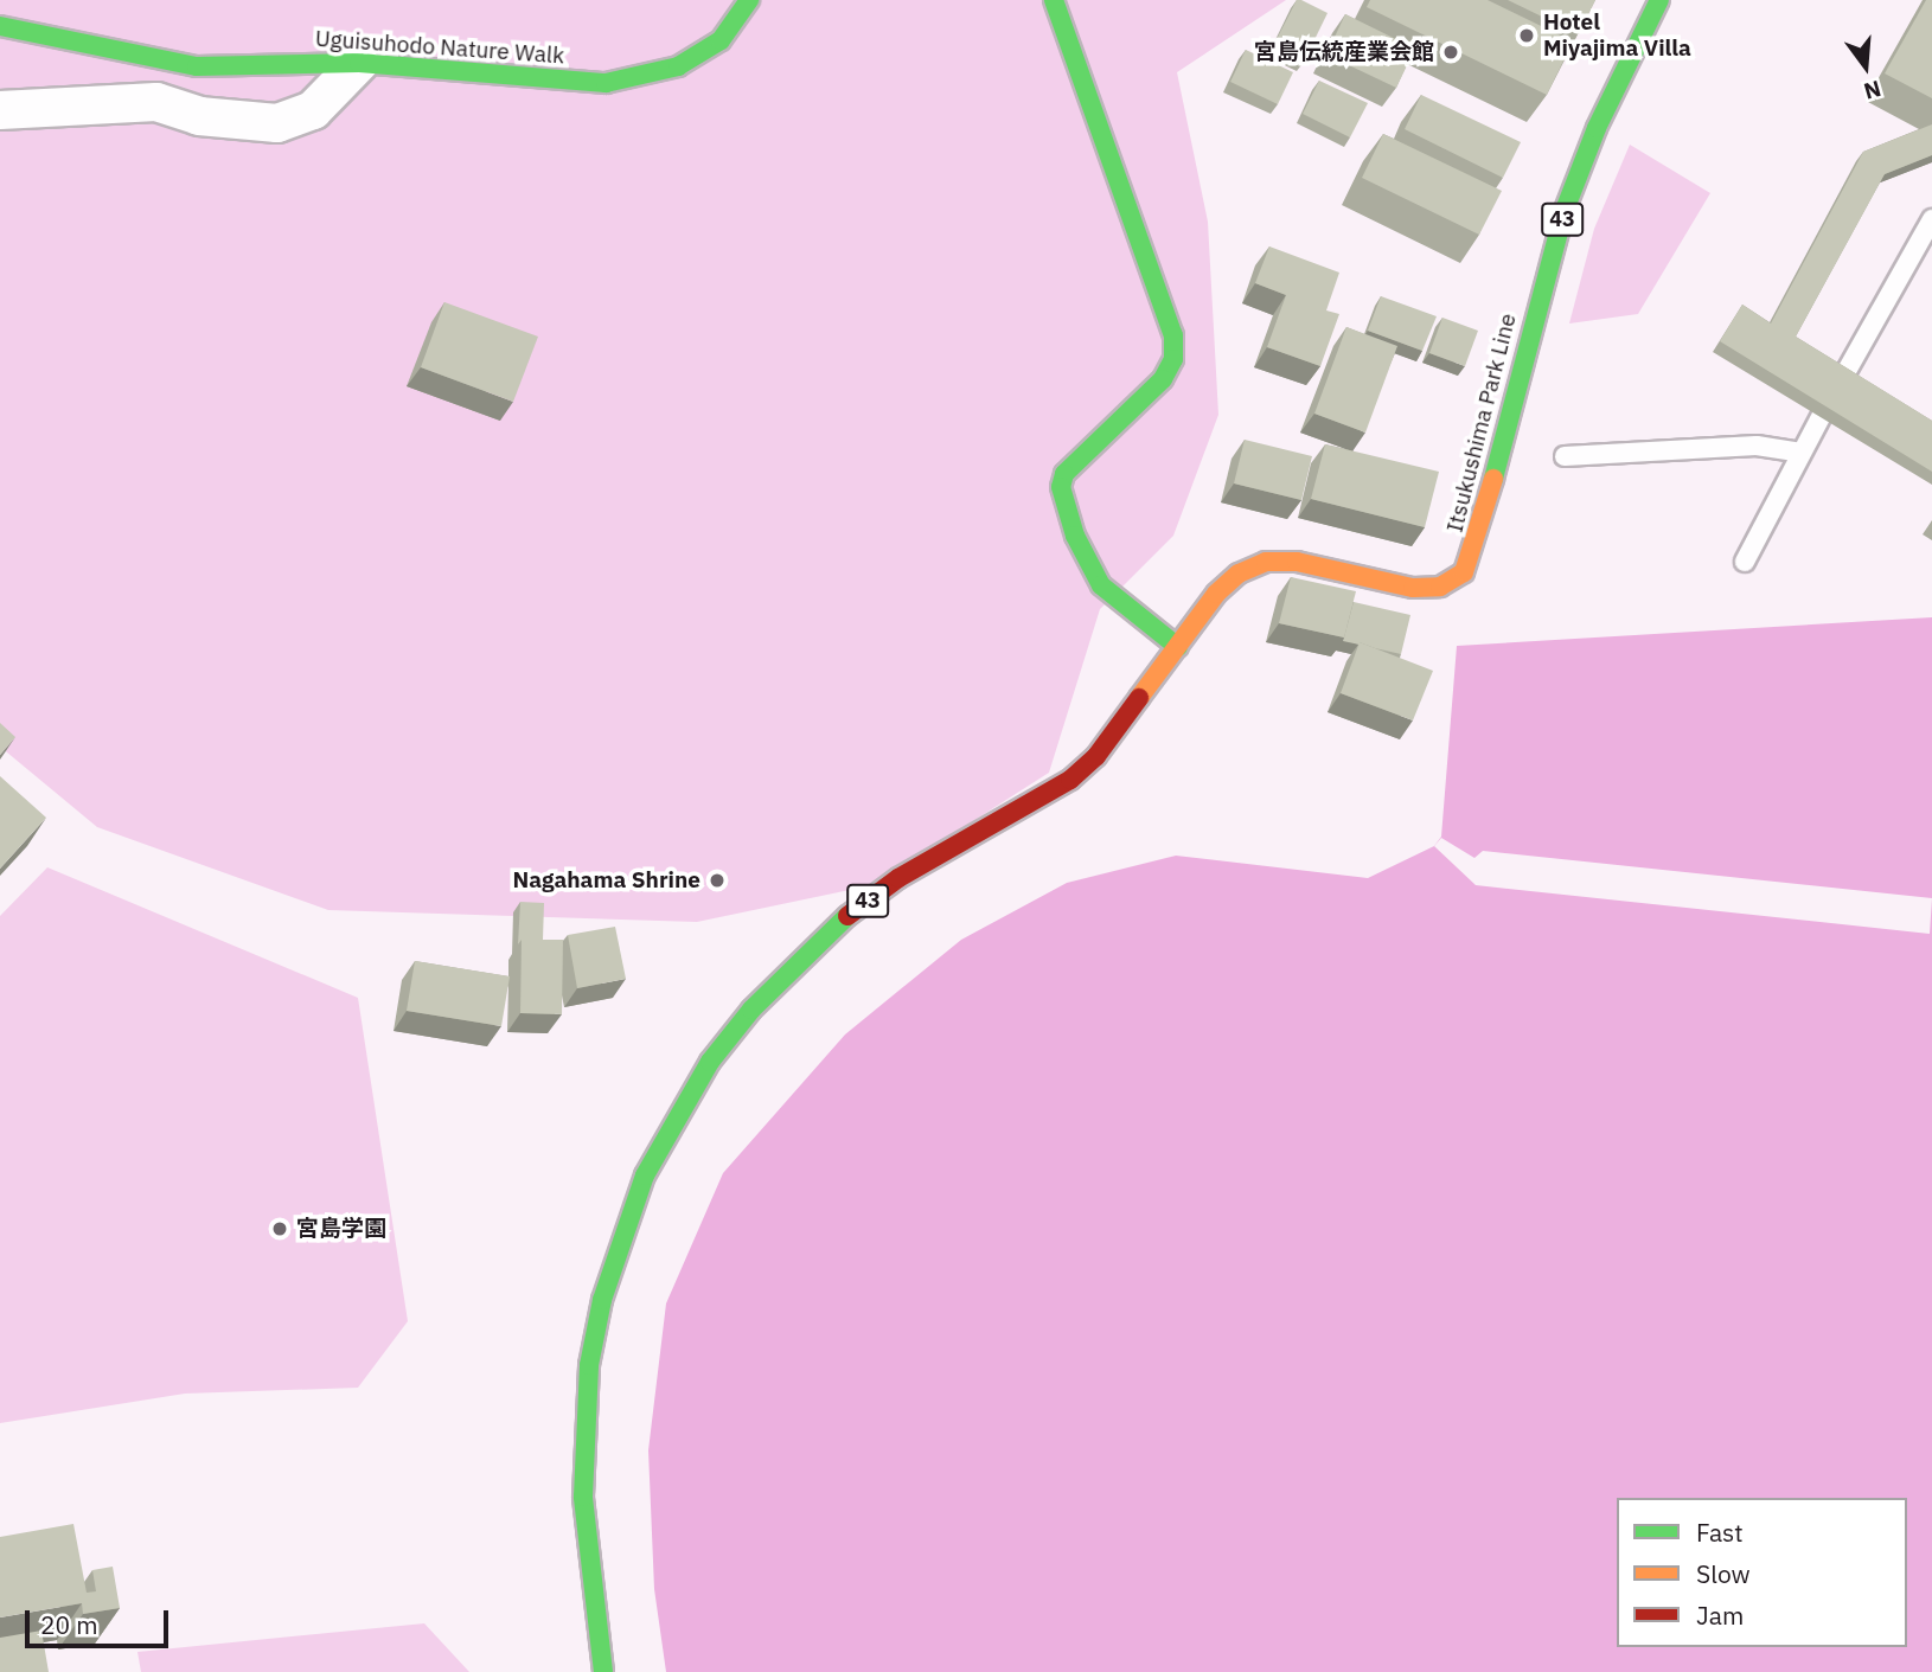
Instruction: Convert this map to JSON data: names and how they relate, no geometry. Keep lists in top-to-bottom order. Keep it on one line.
{"streets":{"main road":["Uguisuhodo Nature Walk","43","Itsukushima Park Line"]},"places":["Hotel Miyajima Villa","宮島伝統産業会館","Nagahama Shrine","宮島学園"],"legend":["Fast","Slow","Jam"],"scale_bar":"20 m","north":"bottom"}
